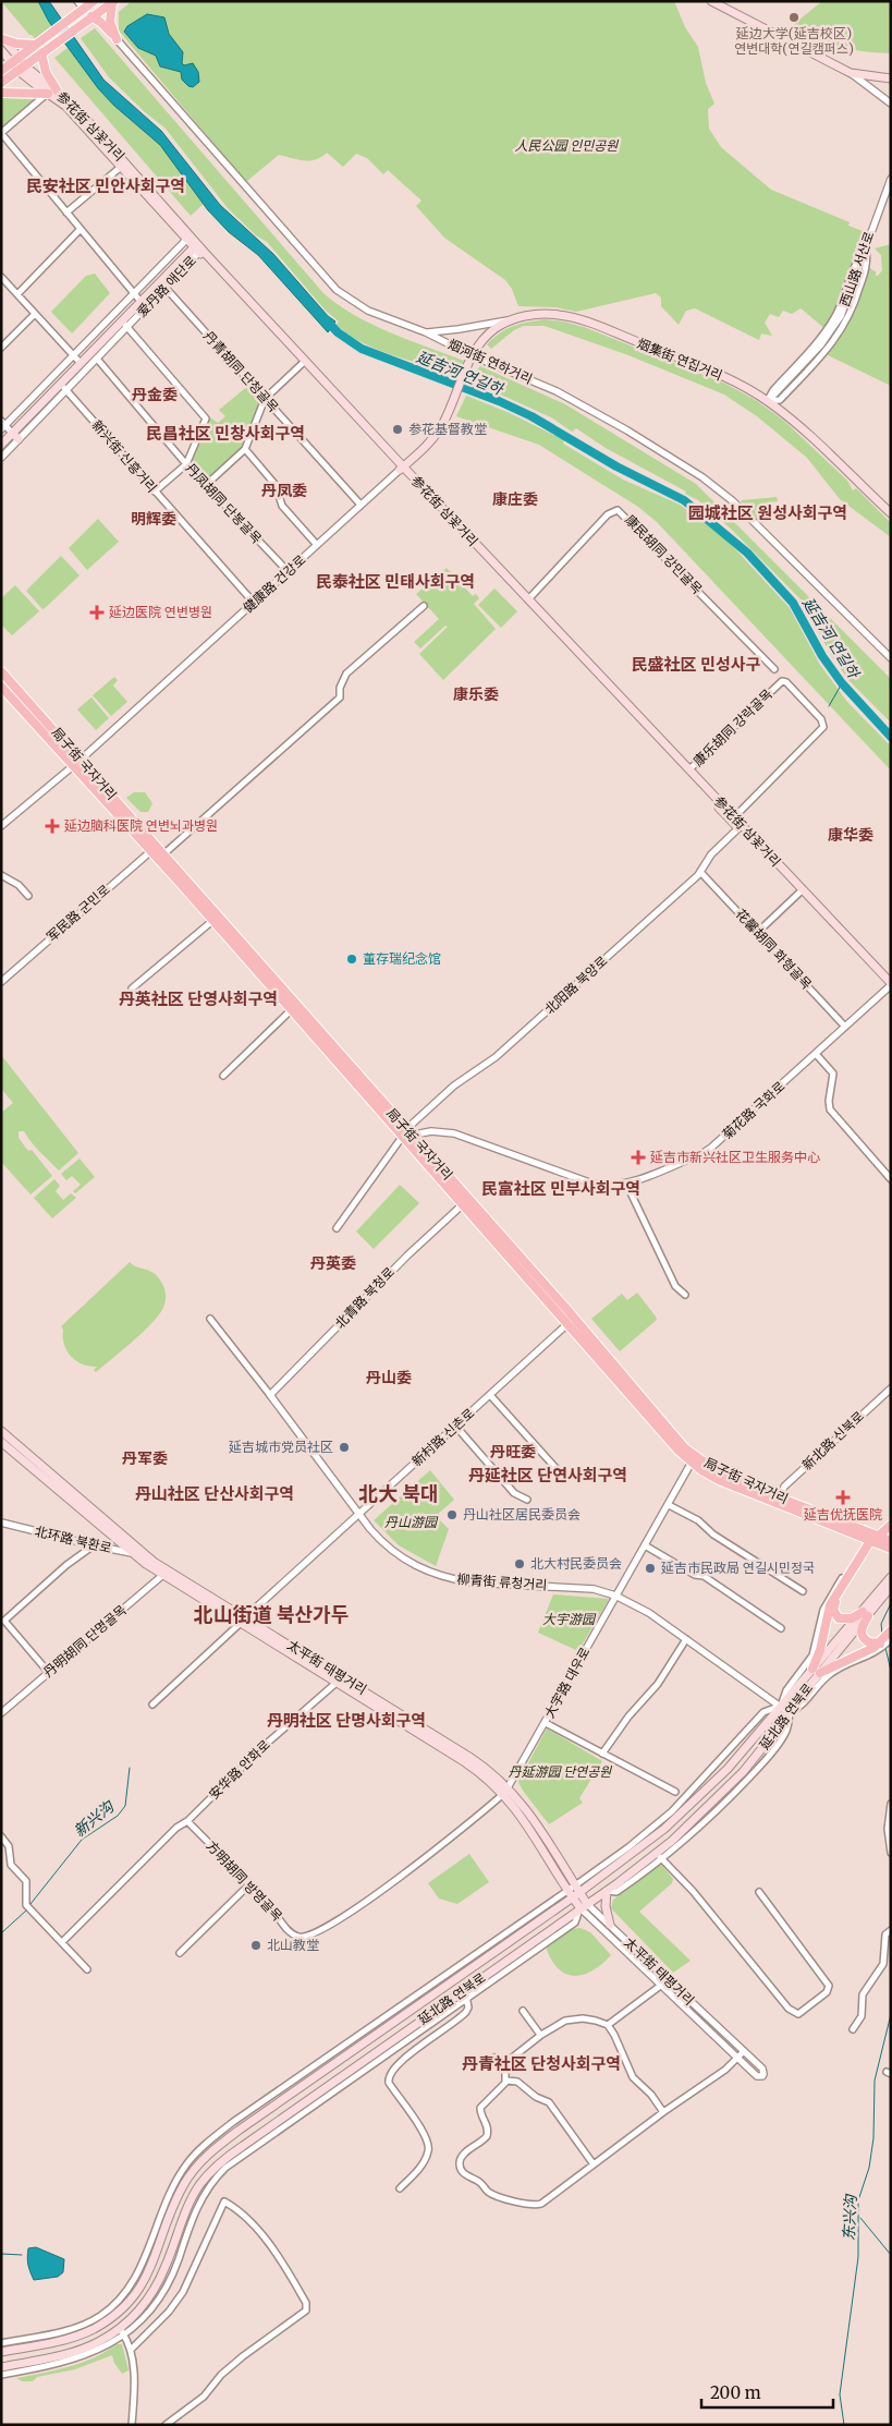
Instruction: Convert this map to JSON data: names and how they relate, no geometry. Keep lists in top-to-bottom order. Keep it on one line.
{"streets":{"main road":["参花街 삼꽃거리","爱丹路 애단로","烟集街 연집거리","健康路 건강로","局子街 국자거리","太平街 태평거리","延北路 연북로"],"street":["西山路 서산로","烟河街 연하거리","丹青胡同 단청골목","新兴街 신흥거리","丹凤胡同 단봉골목","康民胡同 강민골목","康乐胡同 강락골목","军民路 군민로","花馨胡同 화형골목","北阳路 북양로","菊花路 국화로","北青路 북청로","新村路 신촌로","新北路 신북로","北环路 북환로","柳青街 류청거리","丹明胡同 단명골목","大宇路 대우로","安华路 안화로","方明胡同 방명골목"]},"crossings":[["参花街 삼꽃거리","爱丹路 애단로"],["参花街 삼꽃거리","康民胡同 강민골목"],["参花街 삼꽃거리","健康路 건강로"],["参花街 삼꽃거리","康乐胡同 강락골목"],["参花街 삼꽃거리","北阳路 북양로"],["参花街 삼꽃거리","菊花路 국화로"],["西山路 서산로","烟集街 연집거리"],["爱丹路 애단로","丹青胡同 단청골목"],["爱丹路 애단로","新兴街 신흥거리"],["爱丹路 애단로","丹凤胡同 단봉골목"],["烟集街 연집거리","烟河街 연하거리"],["烟集街 연집거리","健康路 건강로"],["烟河街 연하거리","健康路 건강로"],["丹青胡同 단청골목","健康路 건강로"],["新兴街 신흥거리","健康路 건강로"],["丹凤胡同 단봉골목","健康路 건강로"],["健康路 건강로","局子街 국자거리"],["局子街 국자거리","军民路 군민로"],["局子街 국자거리","北阳路 북양로"],["局子街 국자거리","菊花路 국화로"],["局子街 국자거리","北青路 북청로"],["局子街 국자거리","新村路 신촌로"],["局子街 국자거리","新北路 신북로"],["局子街 국자거리","大宇路 대우로"],["花馨胡同 화형골목","北阳路 북양로"],["花馨胡同 화형골목","菊花路 국화로"],["北阳路 북양로","菊花路 국화로"],["北青路 북청로","柳青街 류청거리"],["新村路 신촌로","柳青街 류청거리"],["新村路 신촌로","太平街 태평거리"],["北环路 북환로","太平街 태평거리"],["柳青街 류청거리","大宇路 대우로"],["柳青街 류청거리","延北路 연북로"],["丹明胡同 단명골목","太平街 태평거리"],["太平街 태평거리","大宇路 대우로"],["太平街 태평거리","延北路 연북로"],["太平街 태평거리","安华路 안화로"],["太平街 태평거리","方明胡同 방명골목"],["大宇路 대우로","方明胡同 방명골목"],["安华路 안화로","方明胡同 방명골목"]],"districts":["民安社区 민안사회구역","丹金委","民昌社区 민창사회구역","丹凤委","康庄委","园城社区 원성사회구역","明辉委","民泰社区 민태사회구역","民盛社区 민성사구","康乐委","康华委","丹英社区 단영사회구역","民富社区 민부사회구역","丹英委","丹山委","丹旺委","丹军委","丹延社区 단연사회구역","丹山社区 단산사회구역","北大 북대","北山街道 북산가두","丹明社区 단명사회구역","丹青社区 단청사회구역"],"water":["延吉河 연길하","新兴沟","东兴沟"],"parks":["人民公园 인민공원","丹山游园","大宇游园","丹延游园 단연공원"],"places":{"other":["延边大学(延吉校区) 연변대학(연길캠퍼스)","参花基督教堂","董存瑞纪念馆","延吉城市党员社区","丹山社区居民委员会","北大村民委员会","延吉市民政局 연길시민정국","北山教堂"],"health":["延边医院 연변병원","延边脑科医院 연변뇌과병원","延吉市新兴社区卫生服务中心","延吉优抚医院"]},"scale_bar":"200 m"}
